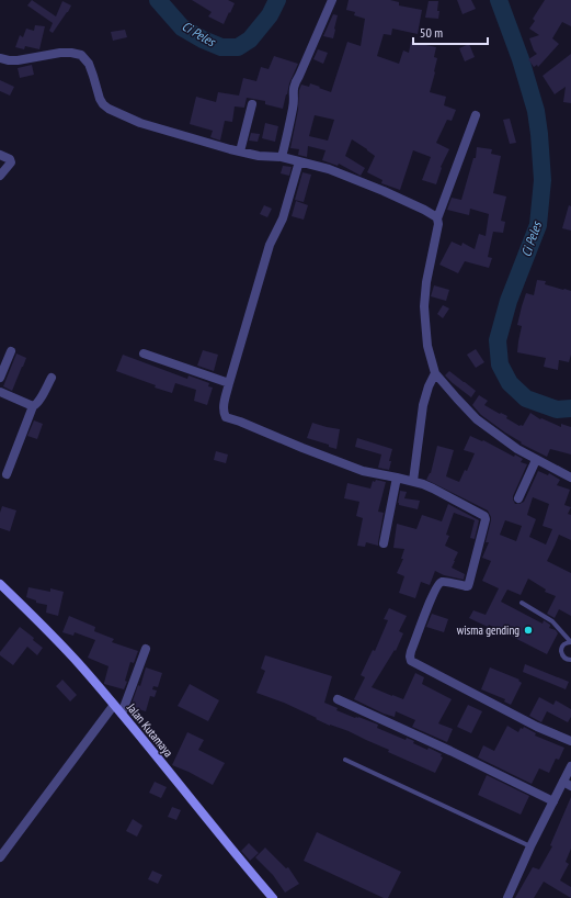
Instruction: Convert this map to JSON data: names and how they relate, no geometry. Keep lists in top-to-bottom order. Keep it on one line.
{"streets":{"main road":["Jalan Kutamaya"]},"water":["Ci Peles"],"places":["wisma gending"],"scale_bar":"50 m"}
